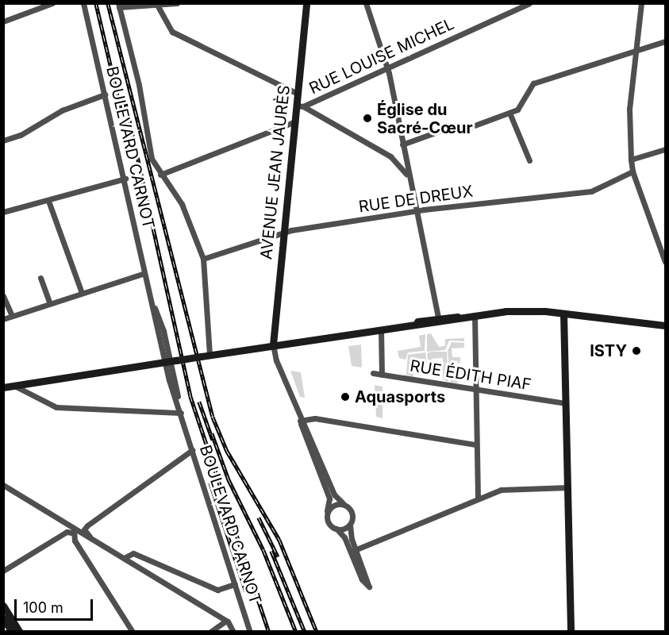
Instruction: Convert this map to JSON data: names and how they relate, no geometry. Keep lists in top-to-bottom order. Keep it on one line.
{"streets":{"main road":["AVENUE JEAN JAURÈS"],"street":["RUE LOUISE MICHEL","BOULEVARD CARNOT","RUE DE DREUX","RUE ÉDITH PIAF"]},"crossings":[["RUE LOUISE MICHEL","AVENUE JEAN JAURÈS"],["AVENUE JEAN JAURÈS","RUE DE DREUX"]],"places":["Église du Sacré-Cœur","ISTY","Aquasports"],"scale_bar":"100 m"}
